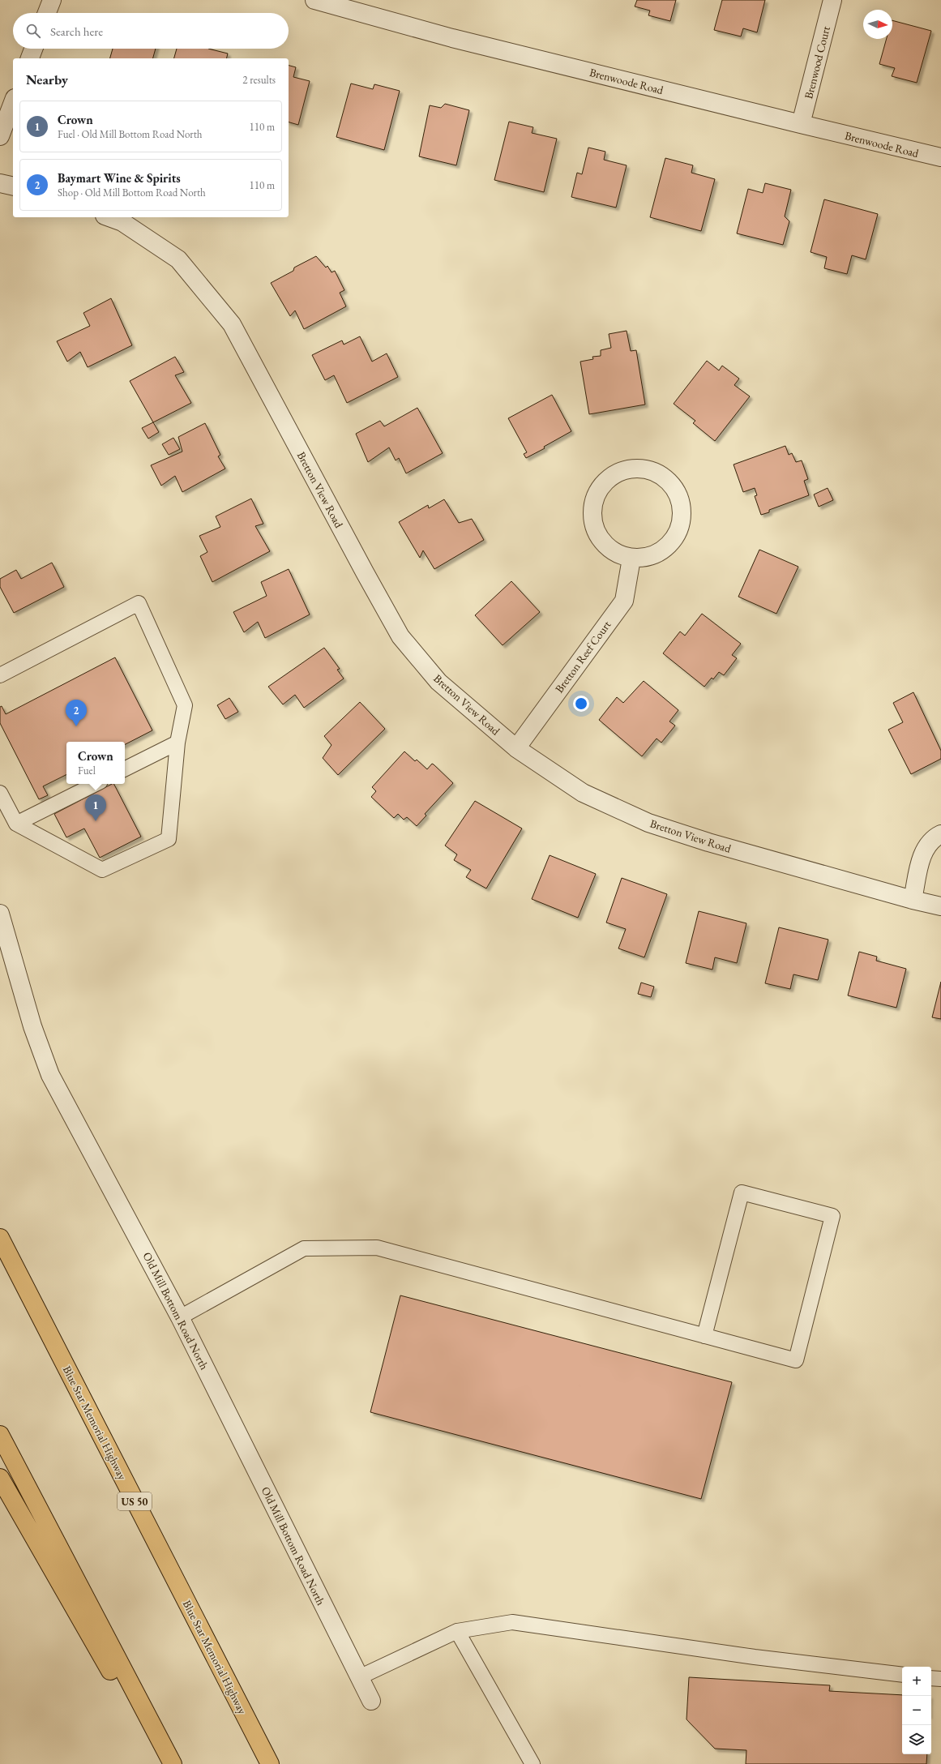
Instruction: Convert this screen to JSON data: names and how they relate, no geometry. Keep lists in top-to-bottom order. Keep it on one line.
{"streets":{"highway":["Blue Star Memorial Highway","US 50"],"street":["Brenwood Court","Brenwoode Road","Bretton View Road","Bretton Reef Court","Old Mill Bottom Road North"]},"crossings":[["Brenwood Court","Brenwoode Road"],["Bretton View Road","Bretton Reef Court"]],"north":"right","page":{"search":"Search here","heading":["Nearby","2 results"],"list":[{"mark":"1","name":"Crown","note":"Fuel · Old Mill Bottom Road North","value":"110 m"},{"mark":"2","name":"Baymart Wine & Spirits","note":"Shop · Old Mill Bottom Road North","value":"110 m"}],"pins":["2","1"],"popup":["Crown","Fuel"],"map_buttons":["+","−"]}}
